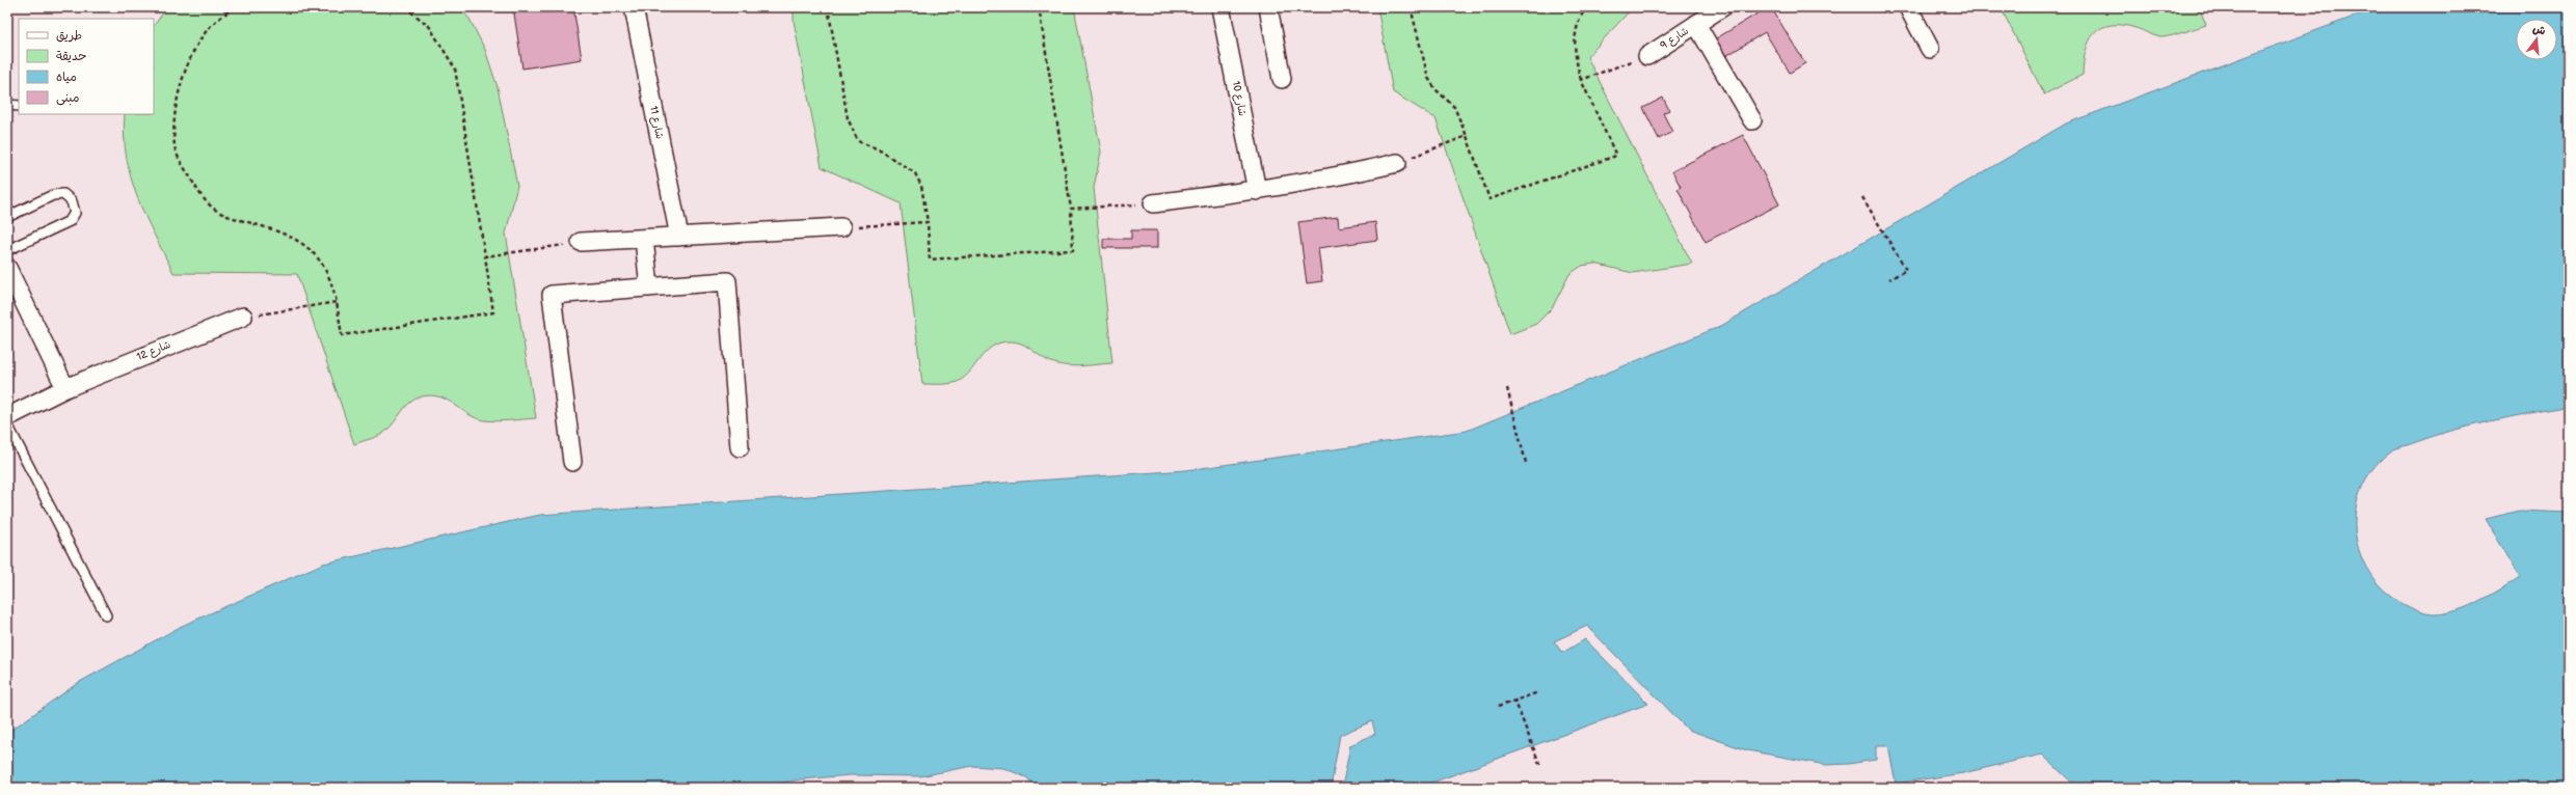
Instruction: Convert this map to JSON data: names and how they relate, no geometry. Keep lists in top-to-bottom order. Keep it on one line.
{"streets":{"street":["شارع 9","شارع 10","شارع 11","شارع 12"]},"legend":["طريق","حديقة","مياه","مبنى"],"north":"top"}
